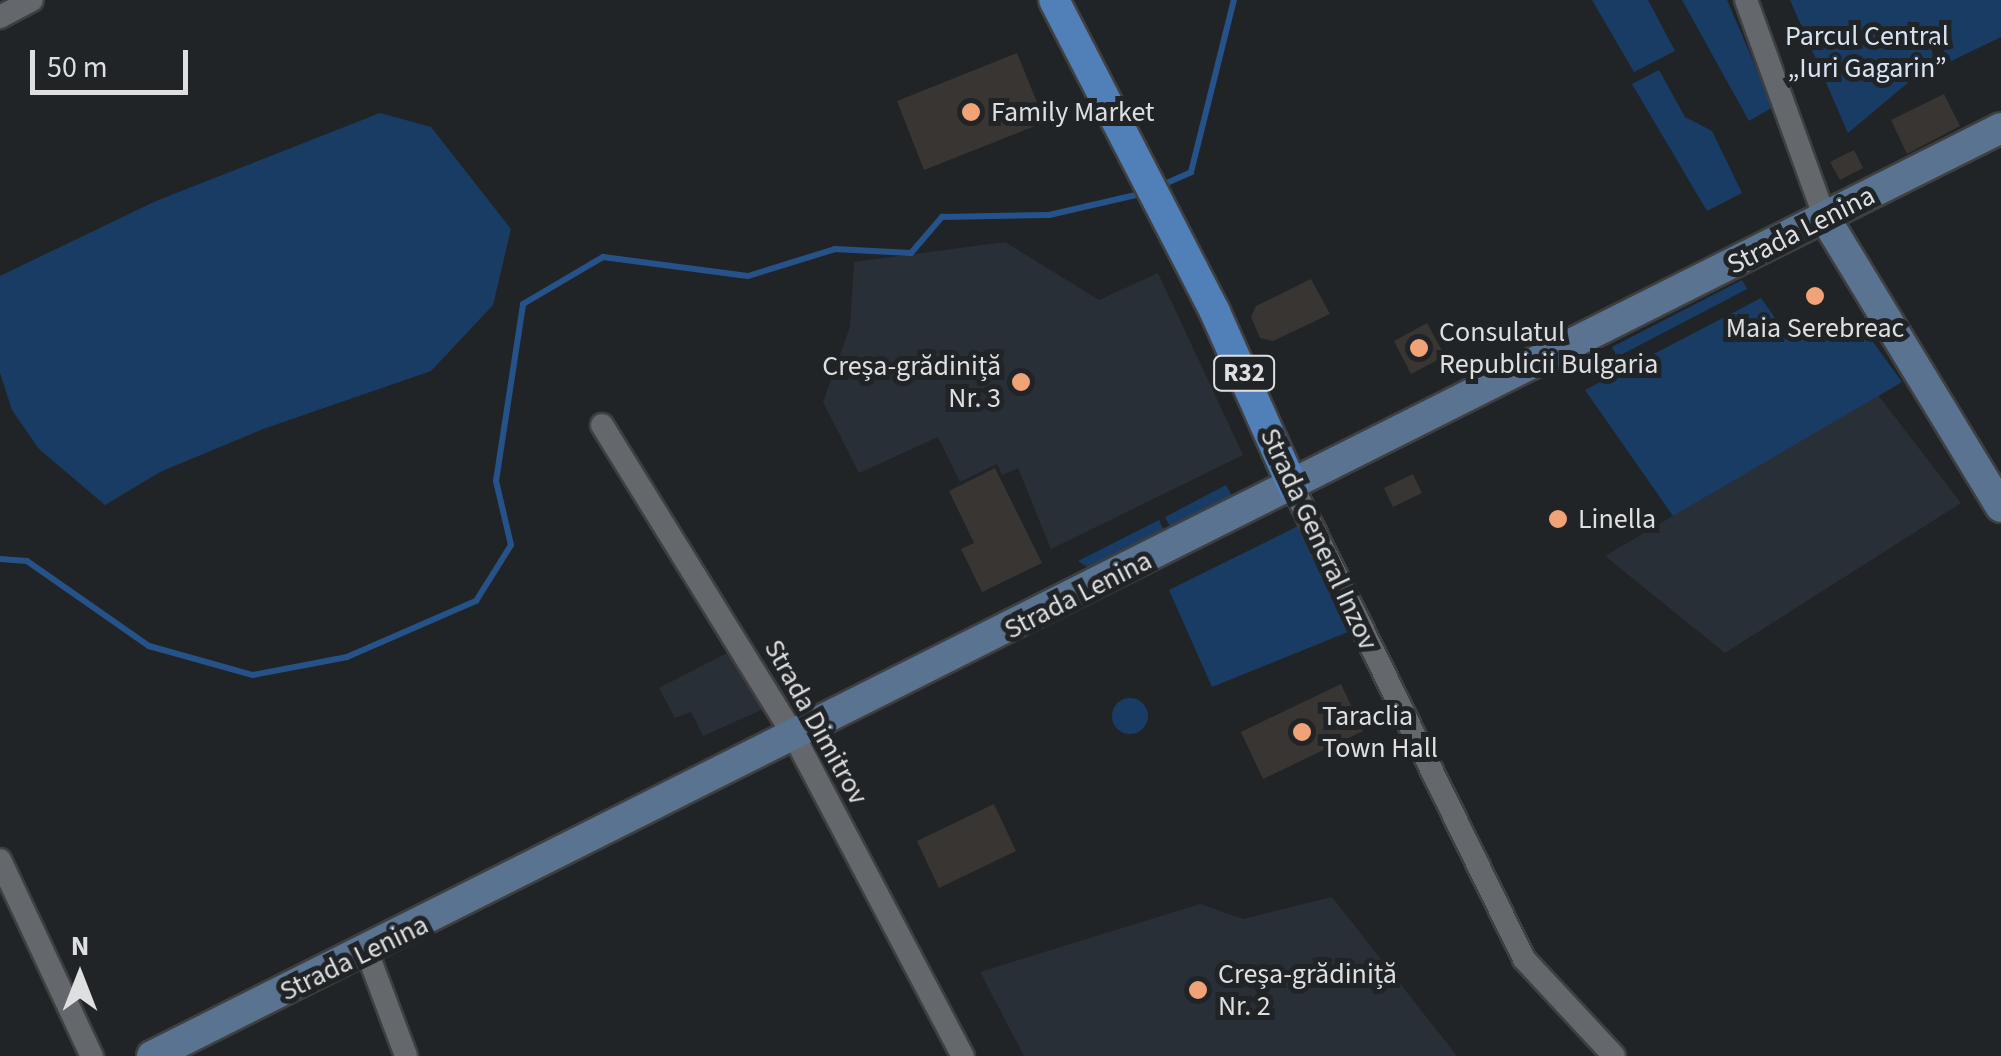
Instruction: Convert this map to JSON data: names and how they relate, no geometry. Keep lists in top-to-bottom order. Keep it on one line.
{"streets":{"main road":["R32","Strada General Inzov"],"street":["Strada Lenina","Strada Dimitrov"]},"crossings":[["Strada Lenina","Strada General Inzov"],["Strada Lenina","Strada Dimitrov"]],"parks":["Parcul Central „Iuri Gagarin”"],"places":["Family Market","Maia Serebreac","Consulatul Republicii Bulgaria","Creșa-grădiniță Nr. 3","Linella","Taraclia Town Hall","Creșa-grădiniță Nr. 2"],"scale_bar":"50 m","north":"top"}
